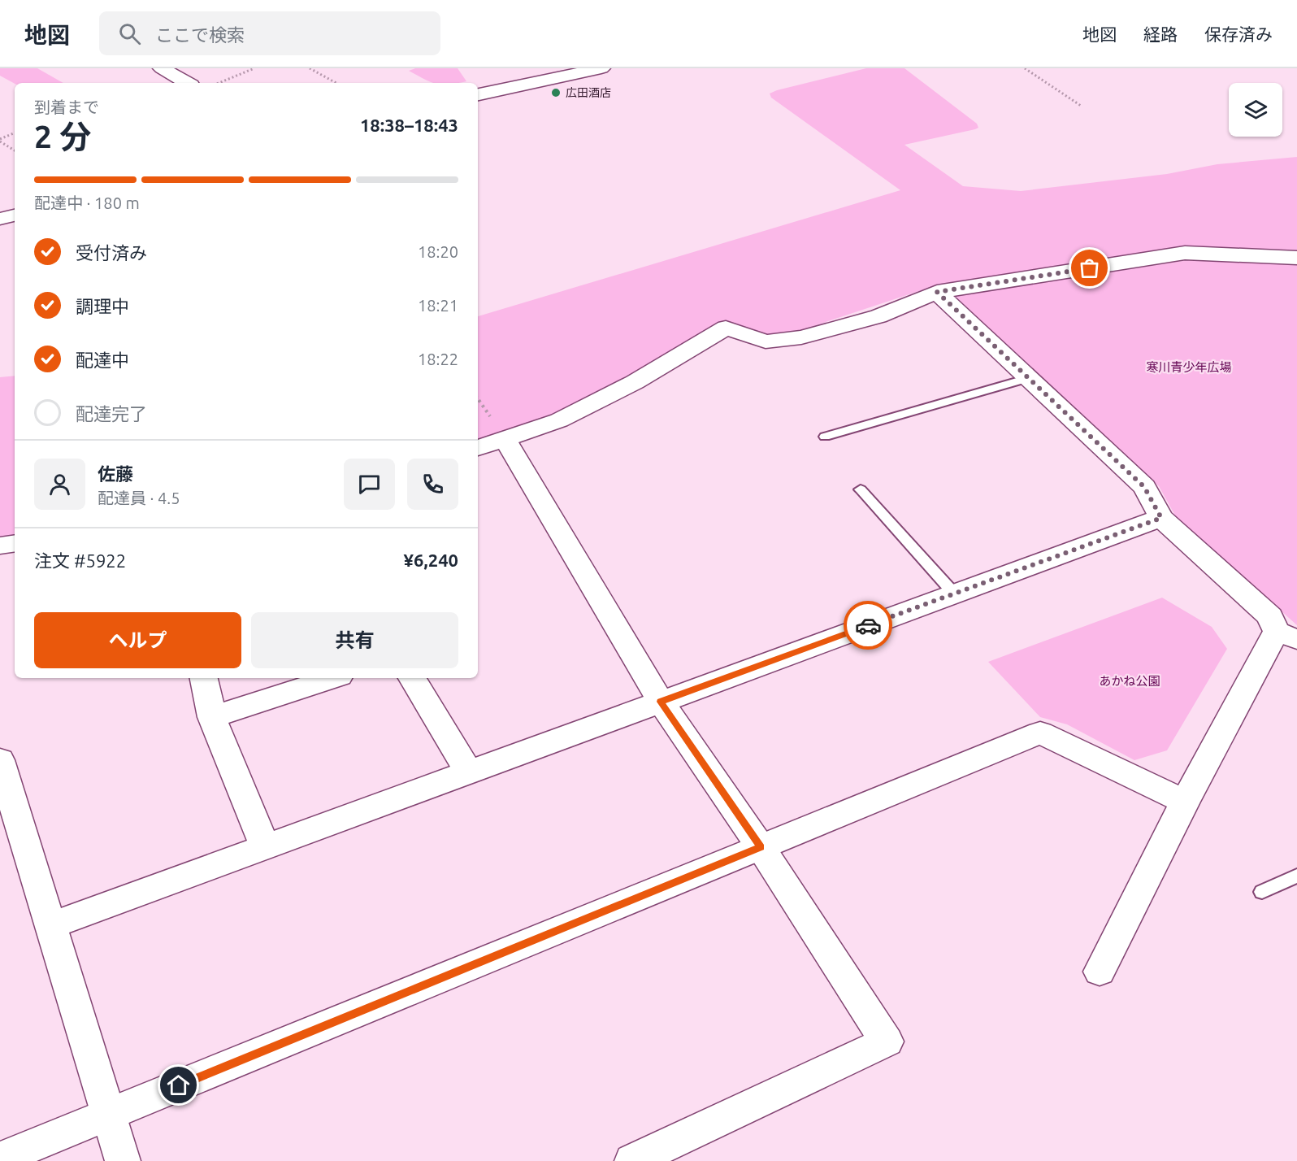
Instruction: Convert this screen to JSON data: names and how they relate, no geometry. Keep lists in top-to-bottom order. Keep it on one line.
{"parks":["寒川青少年広場","あかね公園"],"places":["広田酒店"],"page":{"header":"地図","search":"ここで検索","nav":["地図","経路","保存済み"],"heading":["2 分","到着まで","18:38–18:43"],"panel":["佐藤","配達員 · 4.5","注文 #5922","¥6,240"],"bar":"配達中 · 180 m","list":[["受付済み","18:20"],["調理中","18:21"],["配達中","18:22"],"配達完了"],"buttons":["ヘルプ","共有"]}}
